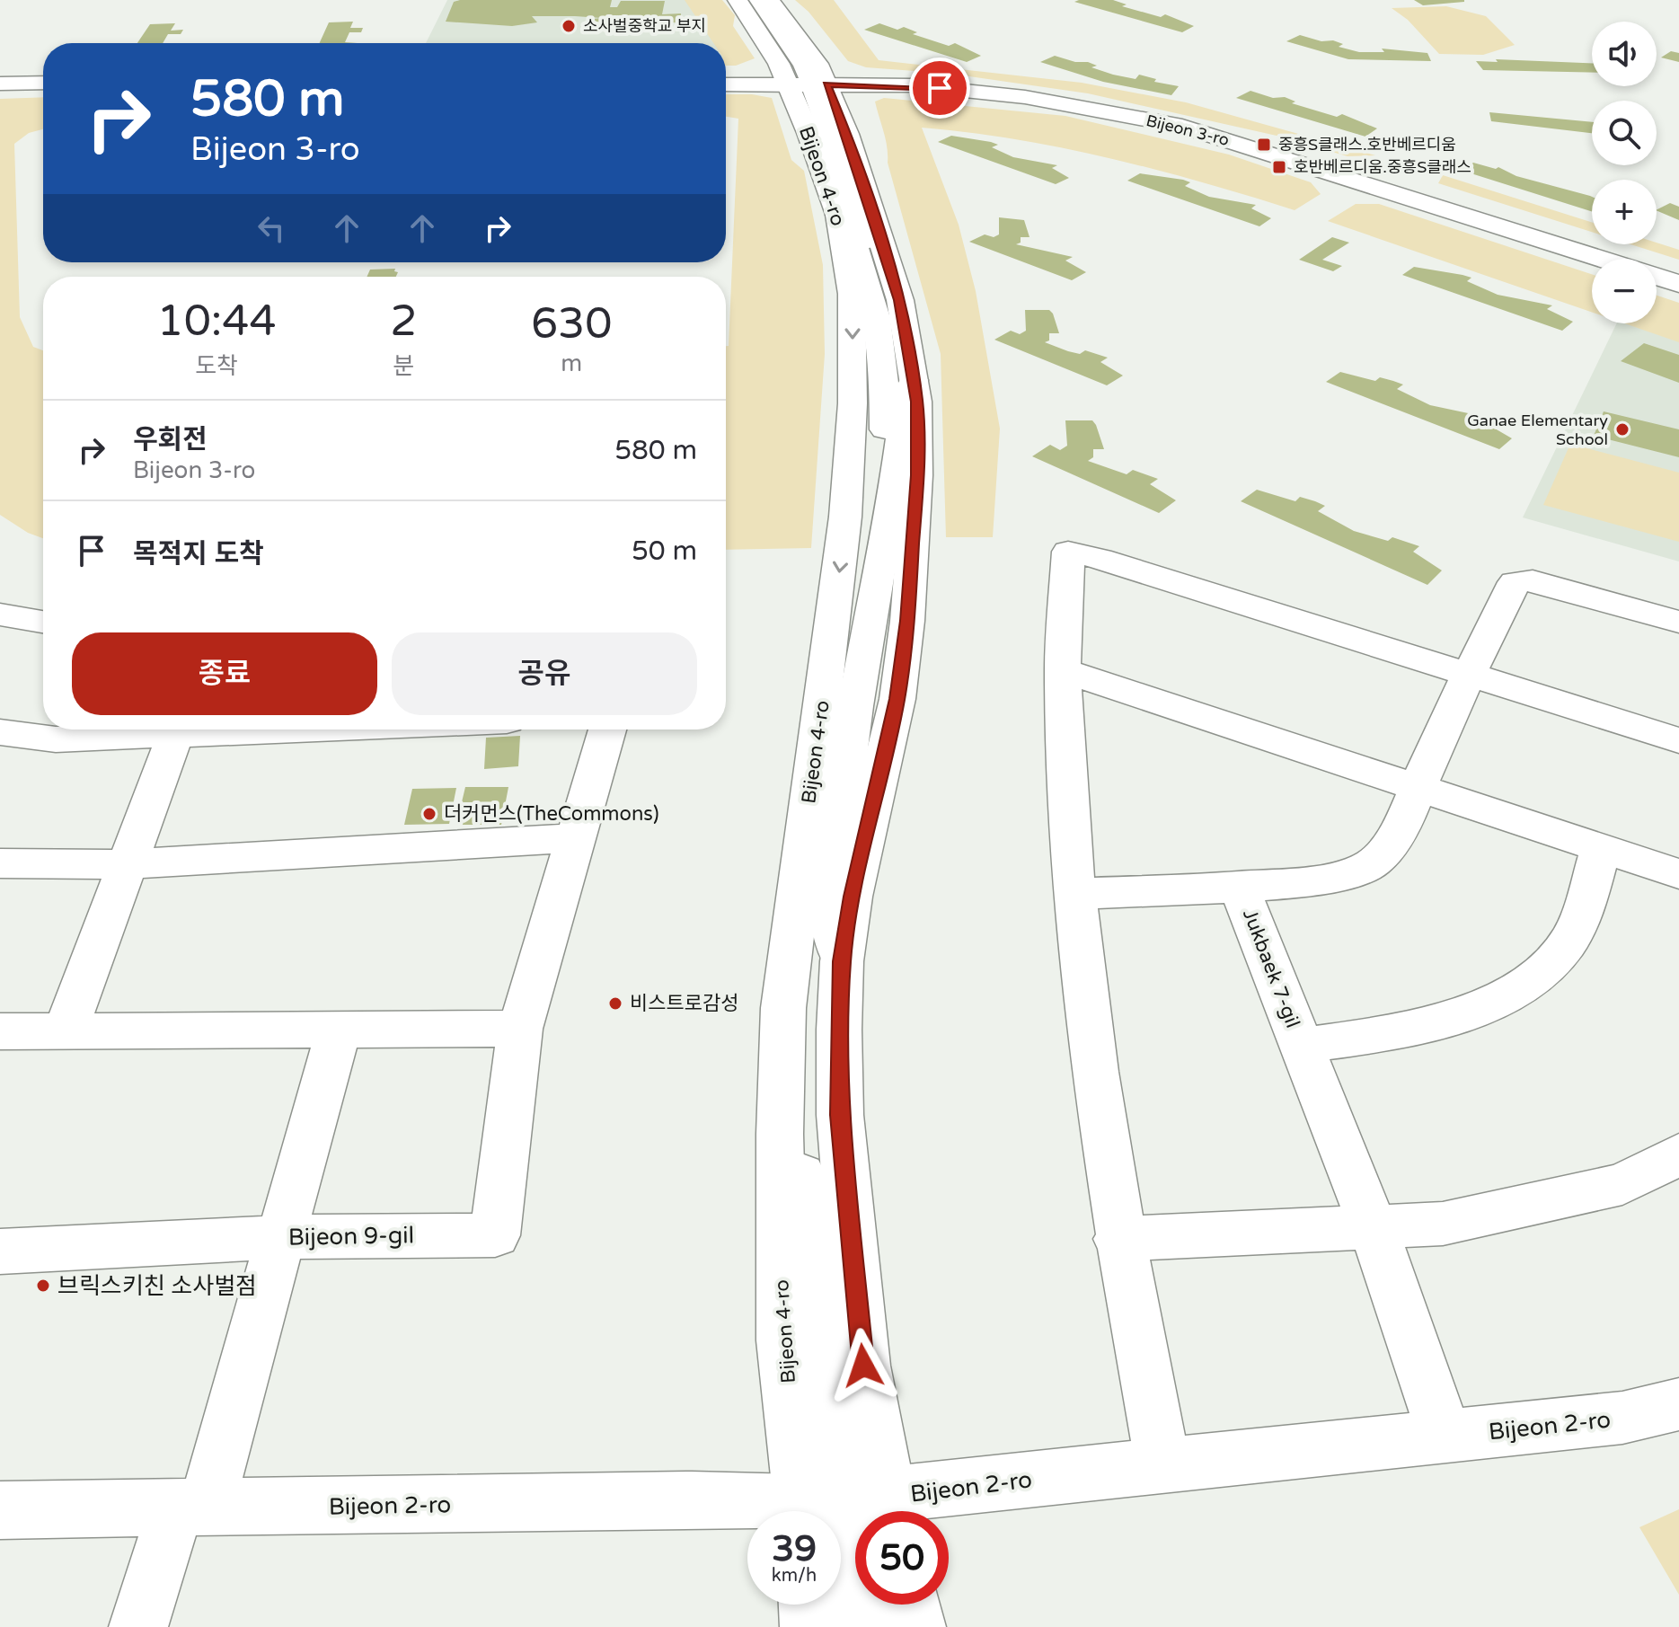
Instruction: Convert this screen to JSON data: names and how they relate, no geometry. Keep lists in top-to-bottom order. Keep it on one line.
{"streets":{"street":["Bijeon 3-ro","Bijeon 4-ro","Jukbaek 7-gil","Bijeon 9-gil","Bijeon 2-ro"]},"crossings":[["Bijeon 3-ro","Bijeon 4-ro"]],"places":{"other":["소사벌중학교 부지","Ganae Elementary School","더커먼스(TheCommons)","비스트로감성","브릭스키친 소사벌점"],"transit":["중흥S클래스.호반베르디움","호반베르디움.중흥S클래스"]},"page":{"map_buttons":["+","−"],"turn":["580 m","Bijeon 3-ro"],"eta":["10:44","도착","2","분","630","m"],"list":[{"name":"우회전","note":"Bijeon 3-ro","value":"580 m"},{"name":"목적지 도착","value":"50 m"}],"buttons":["종료","공유"],"speed":"39 km/h","limit":"50"}}
